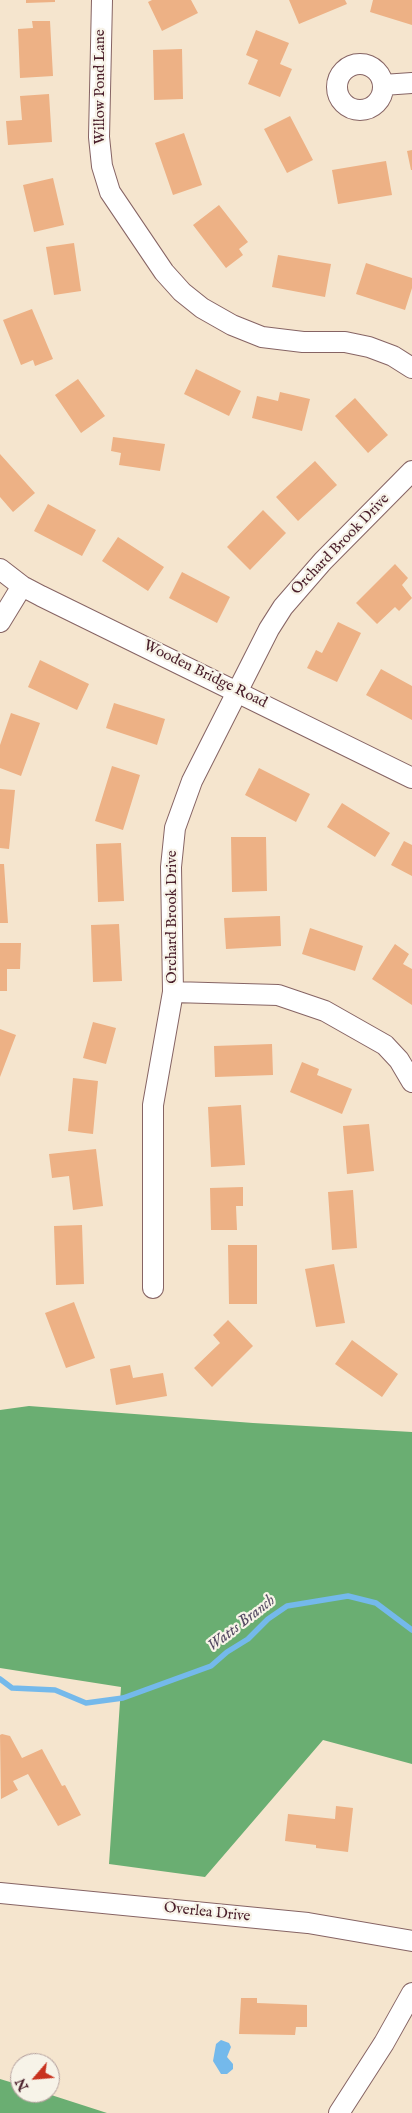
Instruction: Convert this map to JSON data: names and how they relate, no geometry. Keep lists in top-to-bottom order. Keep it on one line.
{"streets":{"street":["Willow Pond Lane","Orchard Brook Drive","Wooden Bridge Road","Overlea Drive"]},"crossings":[["Orchard Brook Drive","Wooden Bridge Road"]],"water":["Watts Branch"],"north":"bottom left"}
